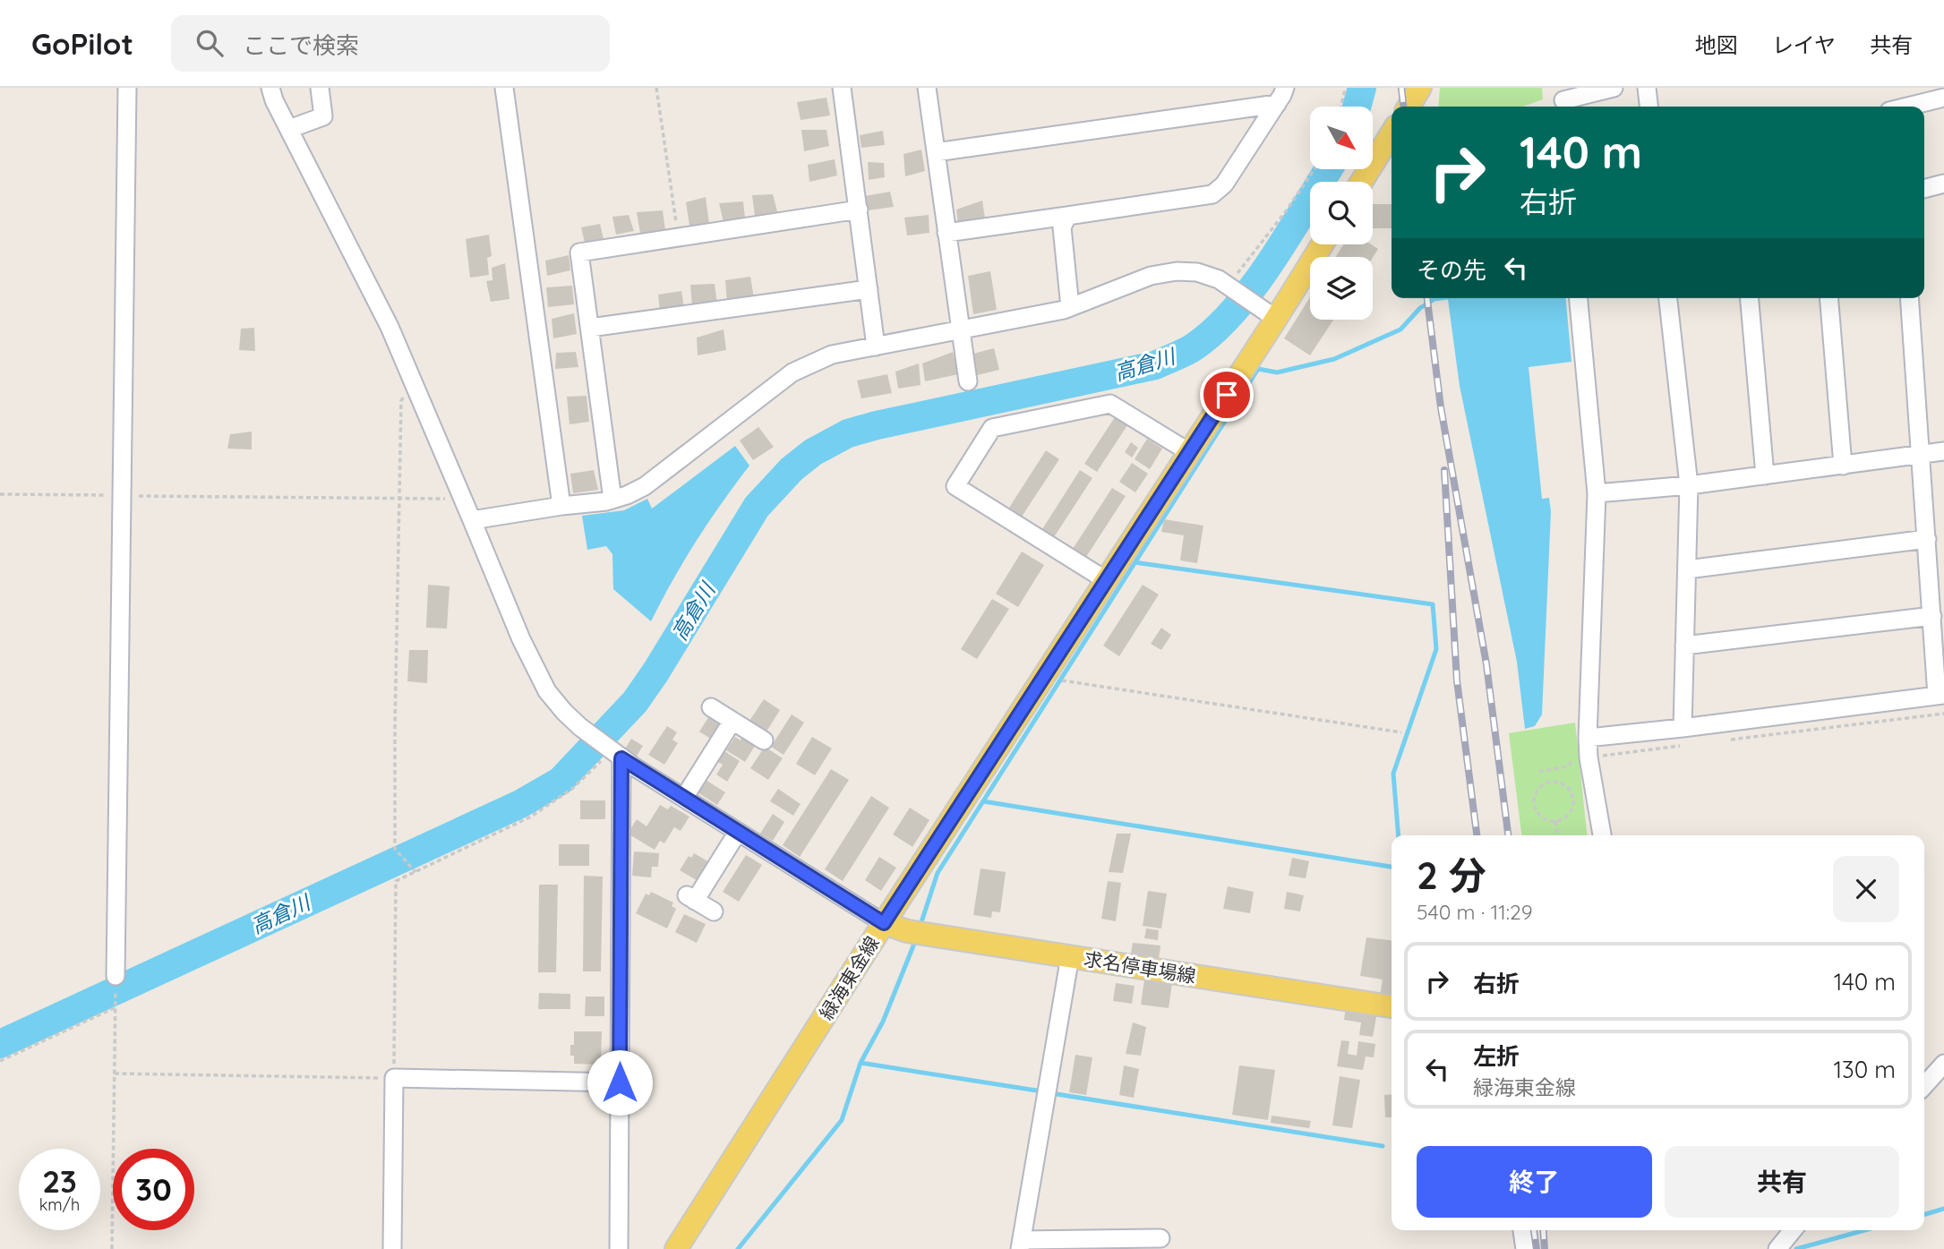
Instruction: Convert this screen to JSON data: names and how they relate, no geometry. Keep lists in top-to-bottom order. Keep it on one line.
{"streets":{"main road":["求名停車場線","緑海東金線"]},"crossings":[["求名停車場線","緑海東金線"]],"water":["高倉川"],"north":"bottom right","page":{"header":"GoPilot","search":"ここで検索","nav":["地図","レイヤ","共有"],"turn":["140 m","右折"],"then":"その先","heading":["2 分","540 m · 11:29"],"list":[{"name":"右折","value":"140 m"},{"name":"左折","note":"緑海東金線","value":"130 m"}],"buttons":["終了","共有"],"speed":"23 km/h","limit":"30"}}
